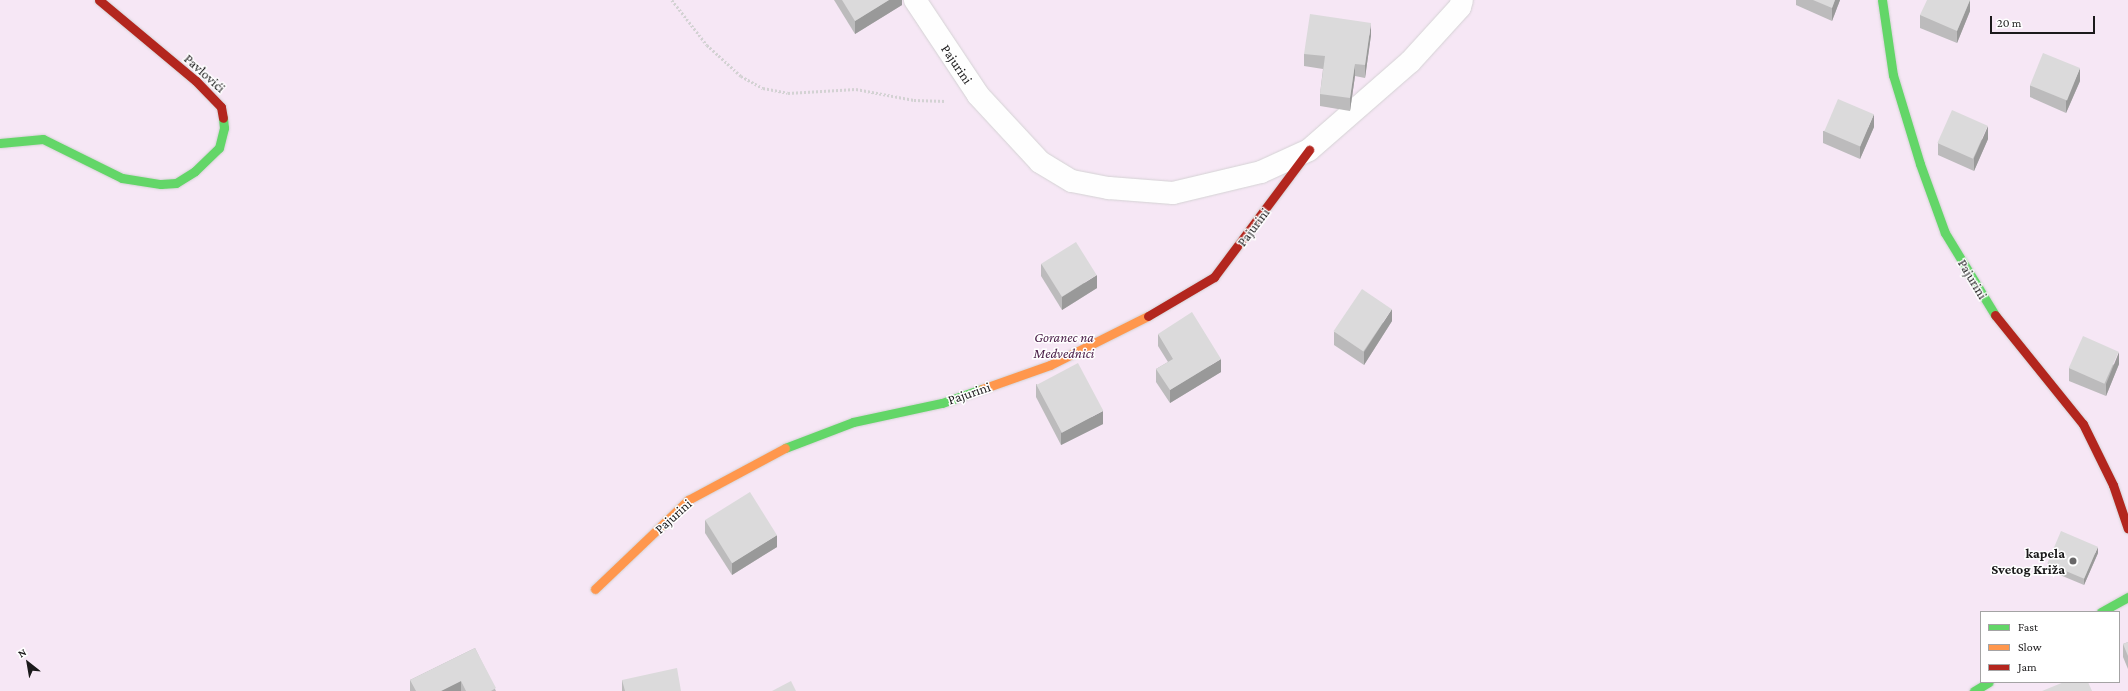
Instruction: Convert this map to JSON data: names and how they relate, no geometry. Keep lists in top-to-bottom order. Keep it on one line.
{"streets":{"street":["Pajurini","Pavlovići"]},"parks":["Goranec na Medvednici"],"places":["kapela Svetog Križa"],"legend":["Fast","Slow","Jam"],"scale_bar":"20 m","north":"top left"}
